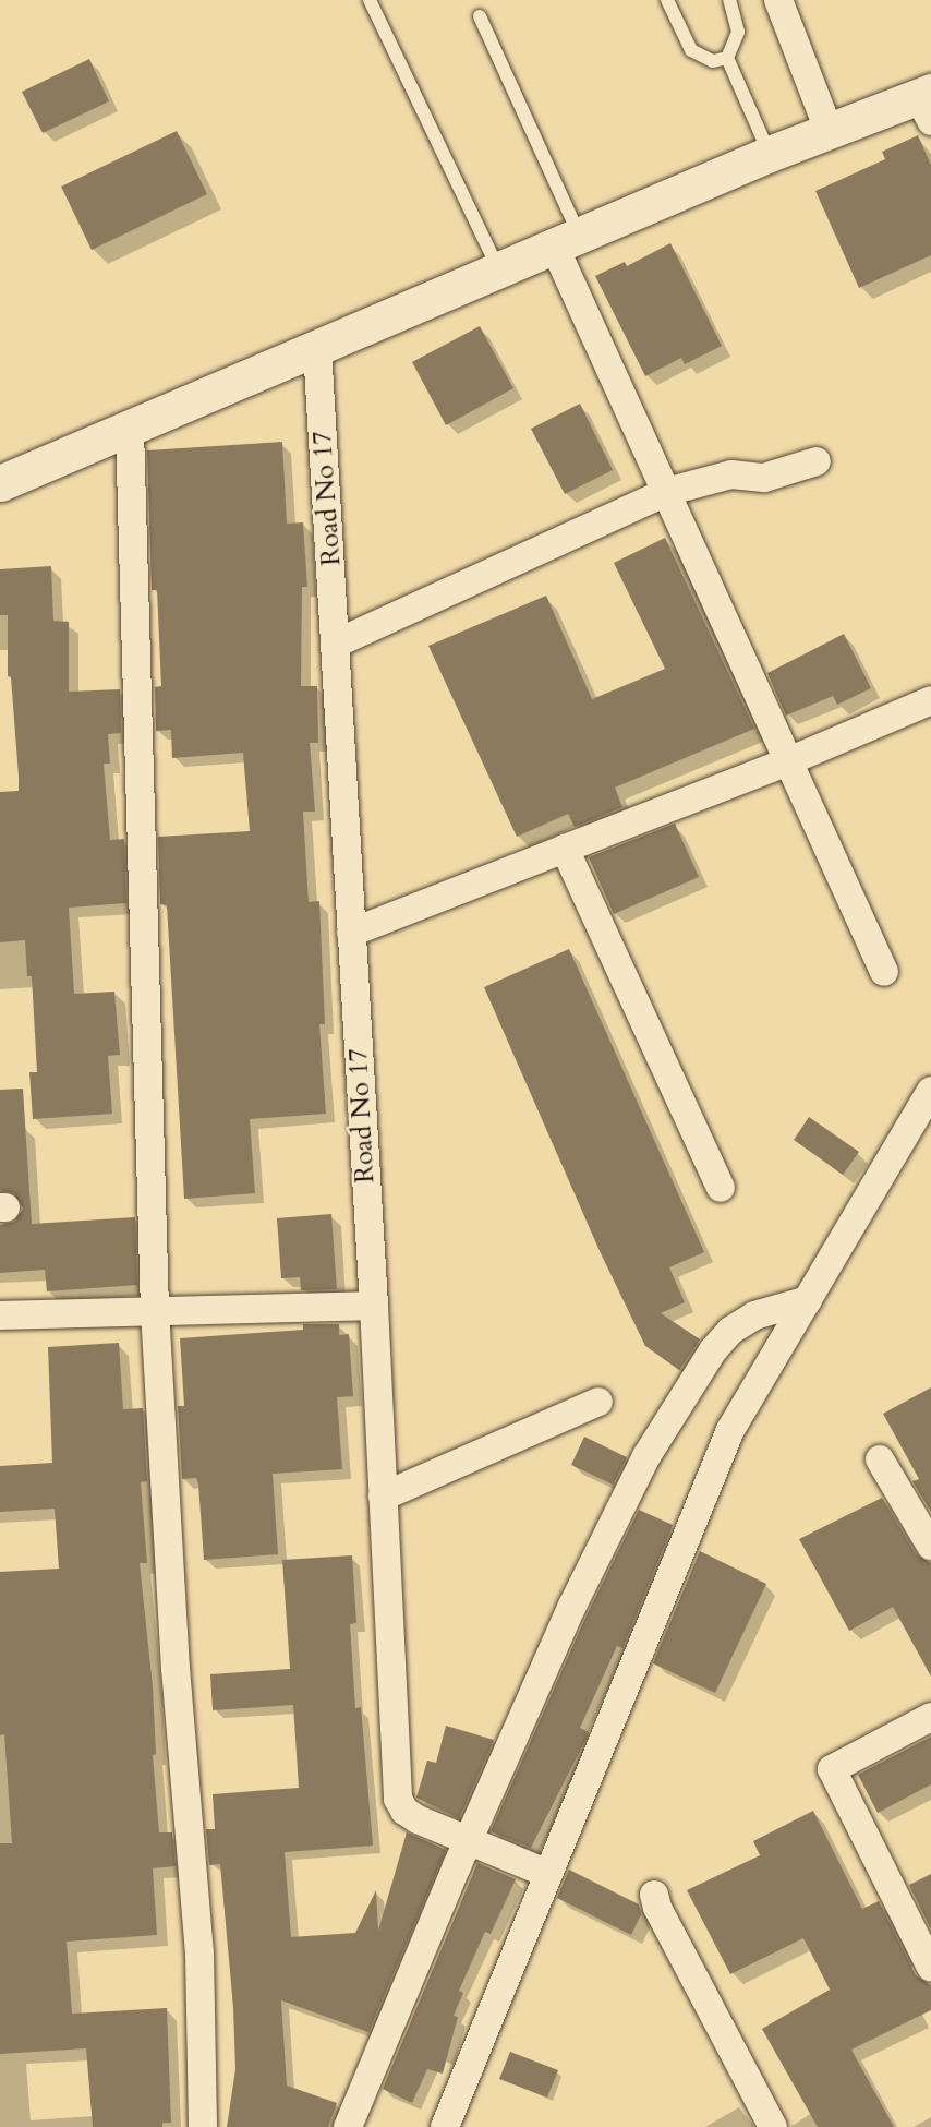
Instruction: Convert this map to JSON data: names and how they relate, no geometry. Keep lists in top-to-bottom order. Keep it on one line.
{"streets":{"street":["Road No 17"]}}
